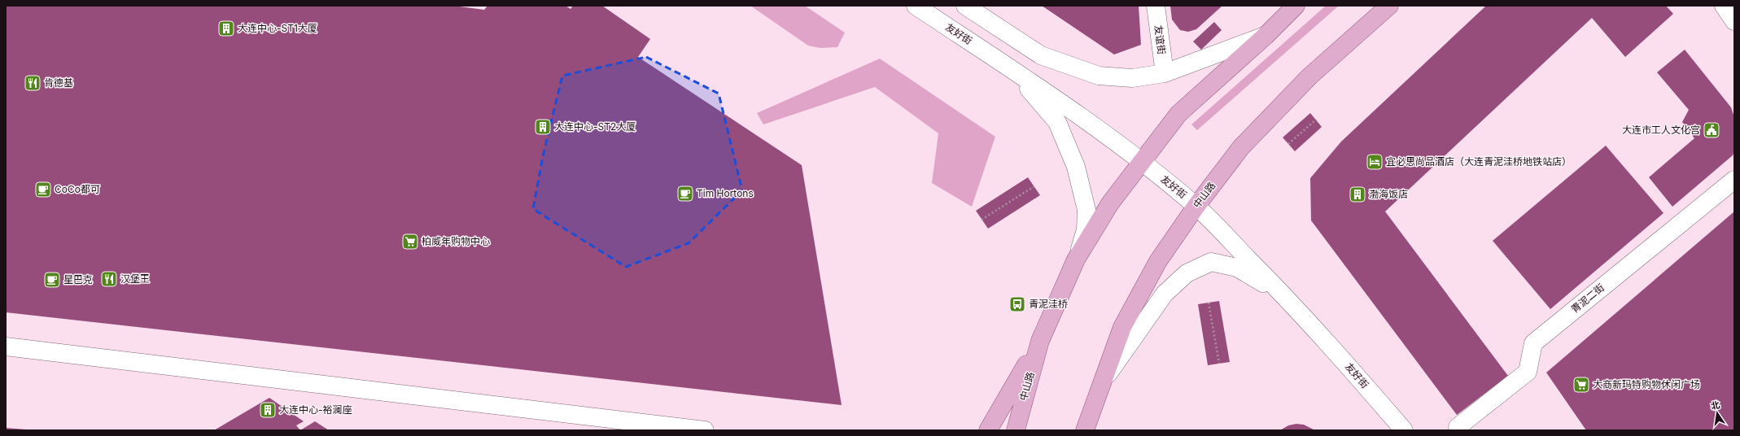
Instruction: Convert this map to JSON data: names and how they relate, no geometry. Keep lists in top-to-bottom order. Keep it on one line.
{"streets":{"main road":["中山路"],"street":["友好街","友谊街","青泥二街"]},"crossings":[["友好街","中山路"]],"places":{"building":["大连中心-ST1大厦","大连中心-ST2大厦","渤海饭店","大连中心-裕澜座"],"restaurant":["肯德基","汉堡王"],"public building":["大连市工人文化宫"],"hotel":["宜必思尚品酒店（大连青泥洼桥地铁站店）"],"cafe":["CoCo都可","Tim Hortons","星巴克"],"supermarket":["柏威年购物中心","大商新玛特购物休闲广场"],"bus stop":["青泥洼桥"]},"north":"top"}
